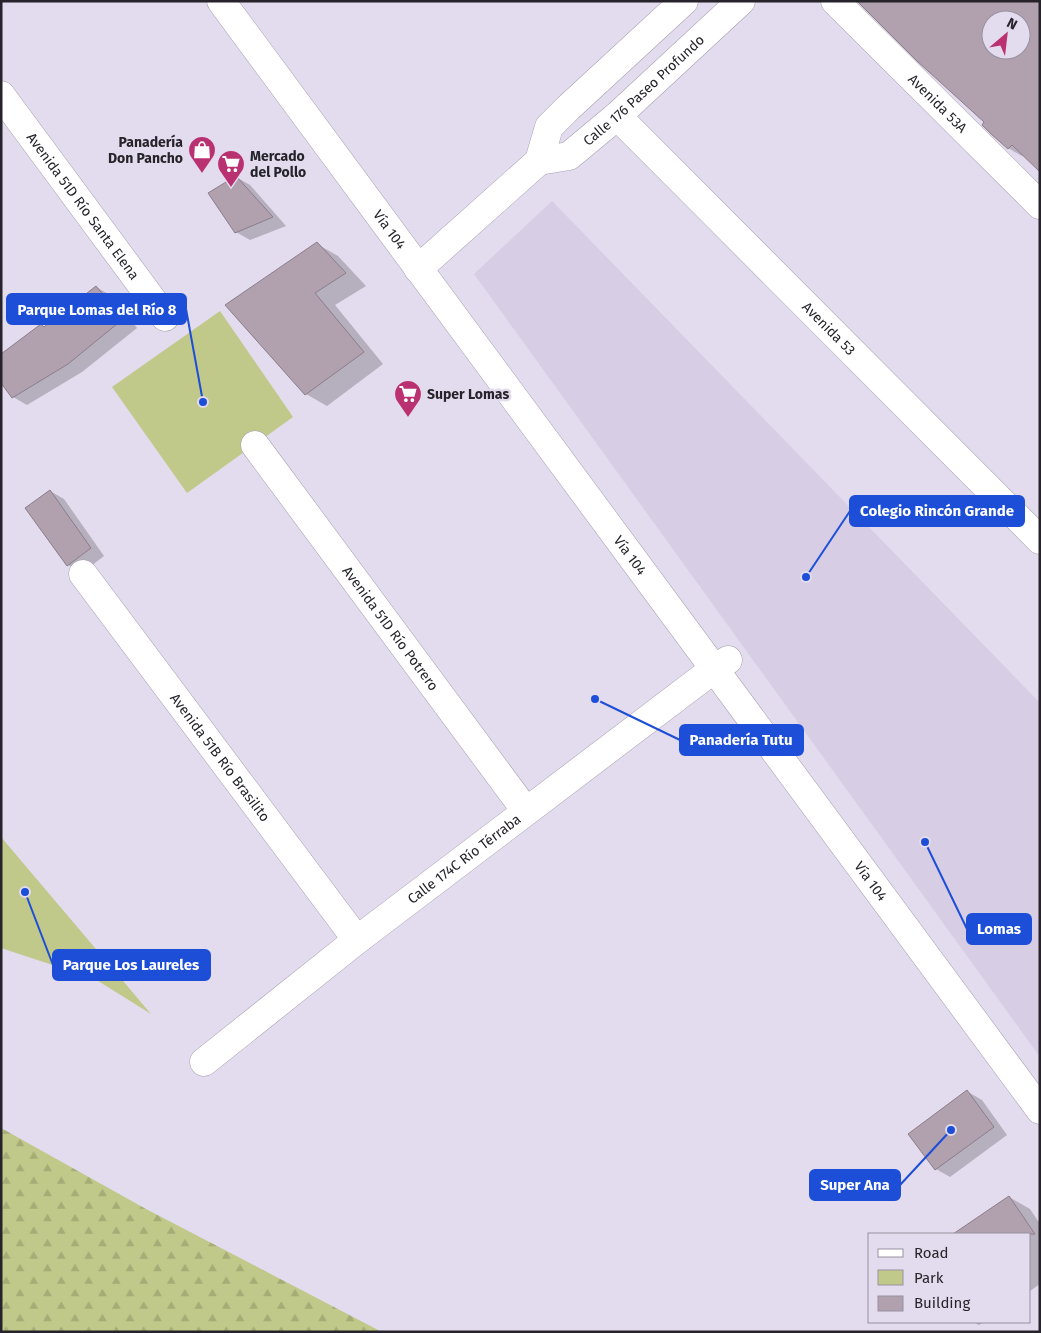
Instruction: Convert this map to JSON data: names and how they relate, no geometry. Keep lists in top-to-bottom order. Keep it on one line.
{"streets":{"street":["Calle 176 Paseo Profundo","Avenida 53A","Avenida 51D Río Santa Elena","Vía 104","Avenida 53","Avenida 51D Río Potrero","Avenida 51B Río Brasilito","Calle 174C Río Térraba"]},"crossings":[["Calle 176 Paseo Profundo","Avenida 53"],["Vía 104","Calle 174C Río Térraba"],["Avenida 51D Río Potrero","Calle 174C Río Térraba"],["Avenida 51B Río Brasilito","Calle 174C Río Térraba"]],"places":{"shop":["Panadería Don Pancho"],"supermarket":["Mercado del Pollo","Super Lomas"],"other":["Parque Lomas del Río 8","Colegio Rincón Grande","Panadería Tutu","Lomas","Parque Los Laureles","Super Ana"]},"legend":["Road","Park","Building"],"north":"top right"}
